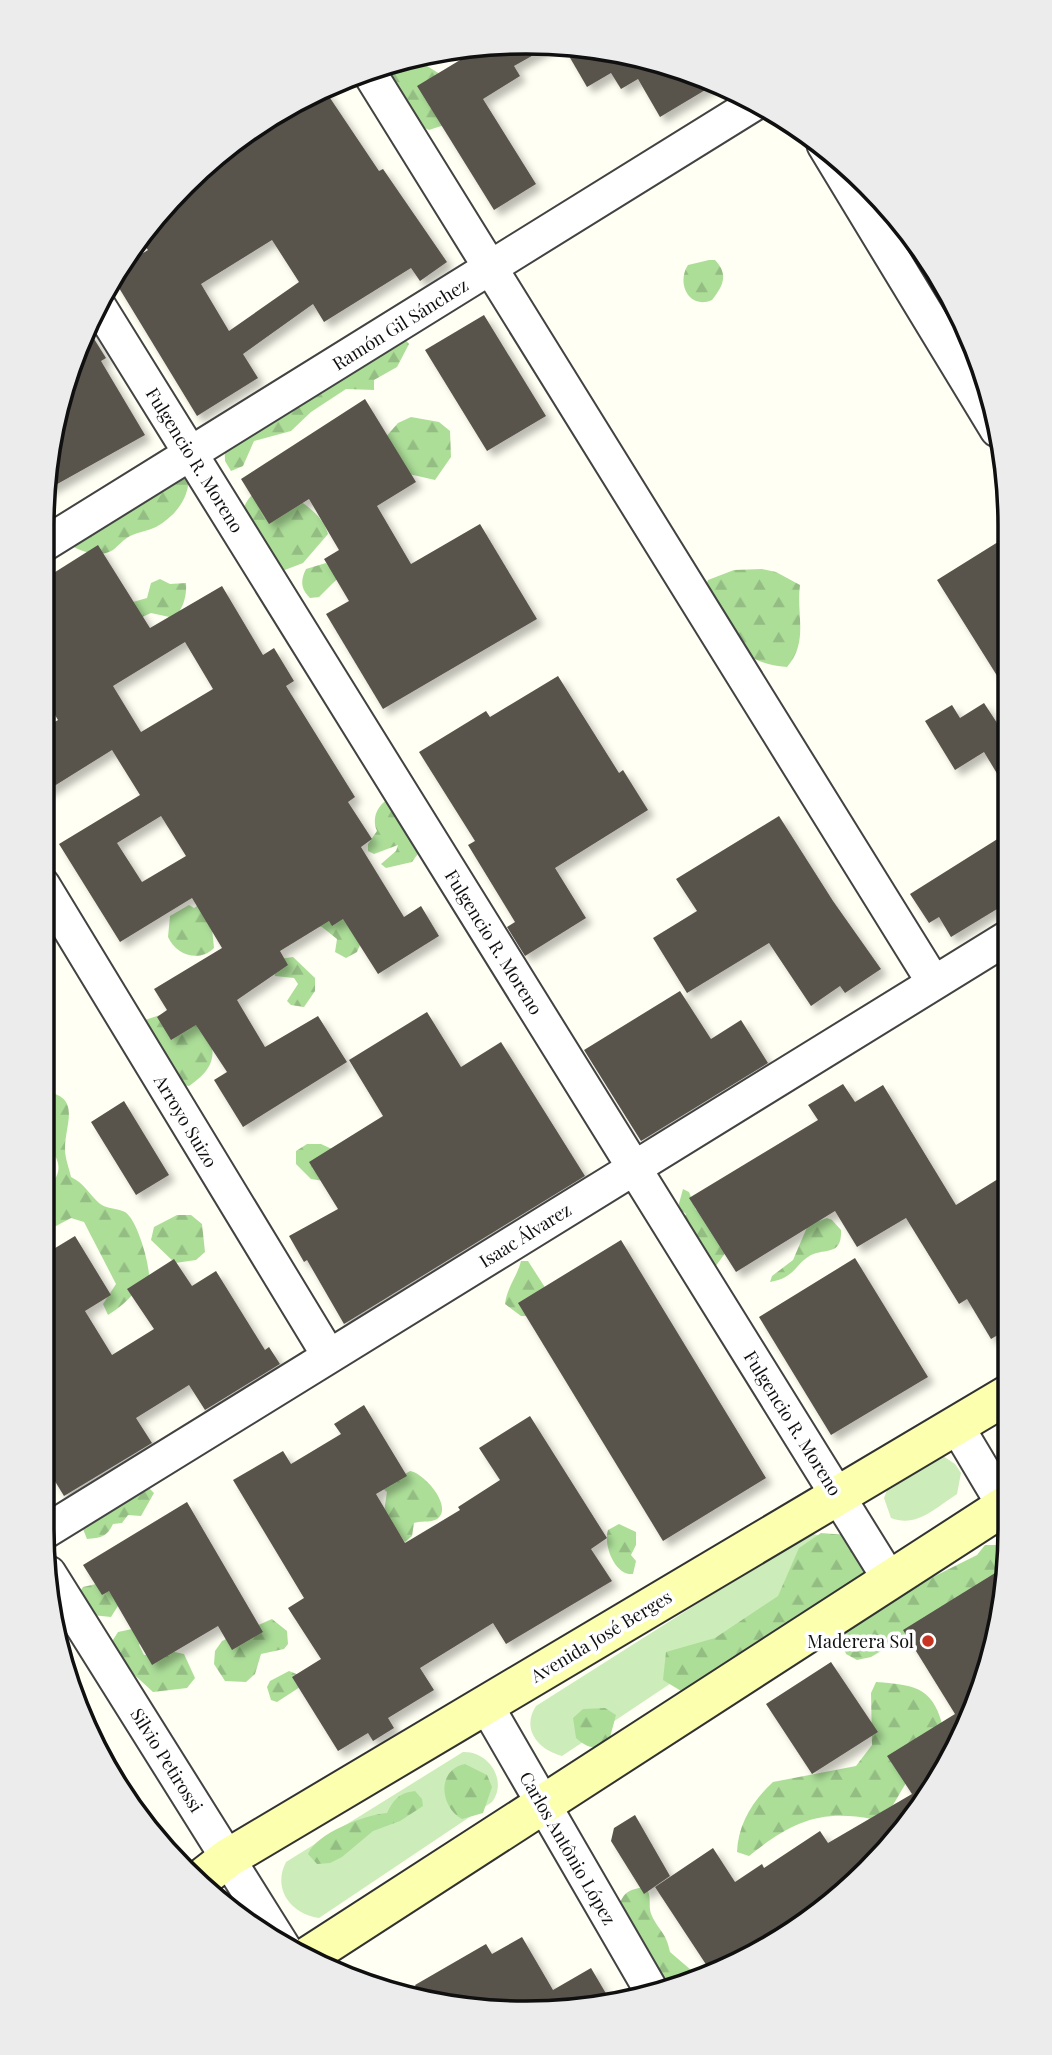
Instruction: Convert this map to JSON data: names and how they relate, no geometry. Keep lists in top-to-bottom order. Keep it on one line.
{"streets":{"main road":["Avenida José Berges"],"street":["Ramón Gil Sánchez","Fulgencio R. Moreno","Arroyo Suizo","Isaac Álvarez","Silvio Petirossi","Carlos Antônio López"]},"crossings":[["Ramón Gil Sánchez","Fulgencio R. Moreno"],["Fulgencio R. Moreno","Isaac Álvarez"],["Fulgencio R. Moreno","Avenida José Berges"],["Arroyo Suizo","Isaac Álvarez"],["Avenida José Berges","Silvio Petirossi"],["Avenida José Berges","Carlos Antônio López"]],"places":["Maderera Sol"]}
